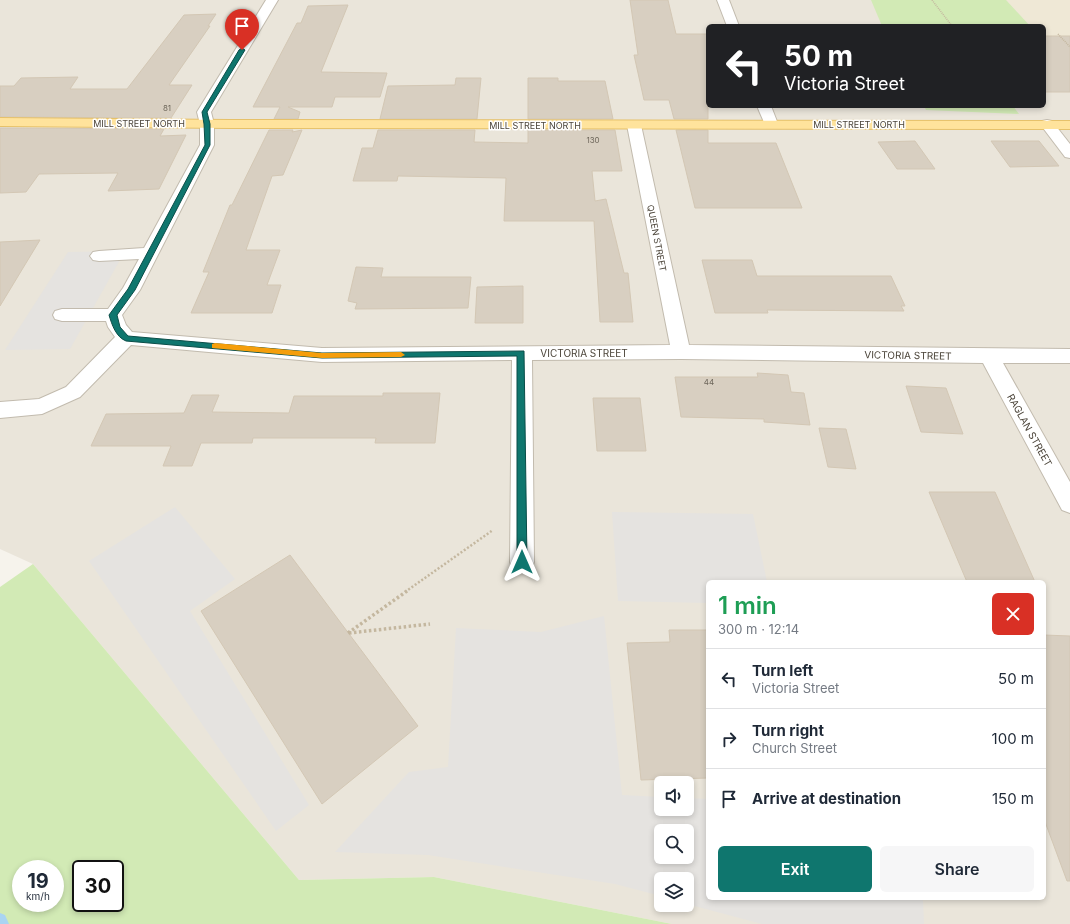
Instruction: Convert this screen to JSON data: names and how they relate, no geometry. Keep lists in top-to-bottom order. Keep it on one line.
{"streets":{"main road":["MILL STREET NORTH"],"street":["QUEEN STREET","VICTORIA STREET","RAGLAN STREET"]},"crossings":[["MILL STREET NORTH","QUEEN STREET"],["QUEEN STREET","VICTORIA STREET"],["VICTORIA STREET","RAGLAN STREET"]],"house_numbers":["81","130","44"],"page":{"turn":["50 m","Victoria Street"],"heading":["1 min","300 m · 12:14"],"list":[{"name":"Turn left","note":"Victoria Street","value":"50 m"},{"name":"Turn right","note":"Church Street","value":"100 m"},{"name":"Arrive at destination","value":"150 m"}],"buttons":["Exit","Share"],"speed":"19 km/h","limit":"30"}}
